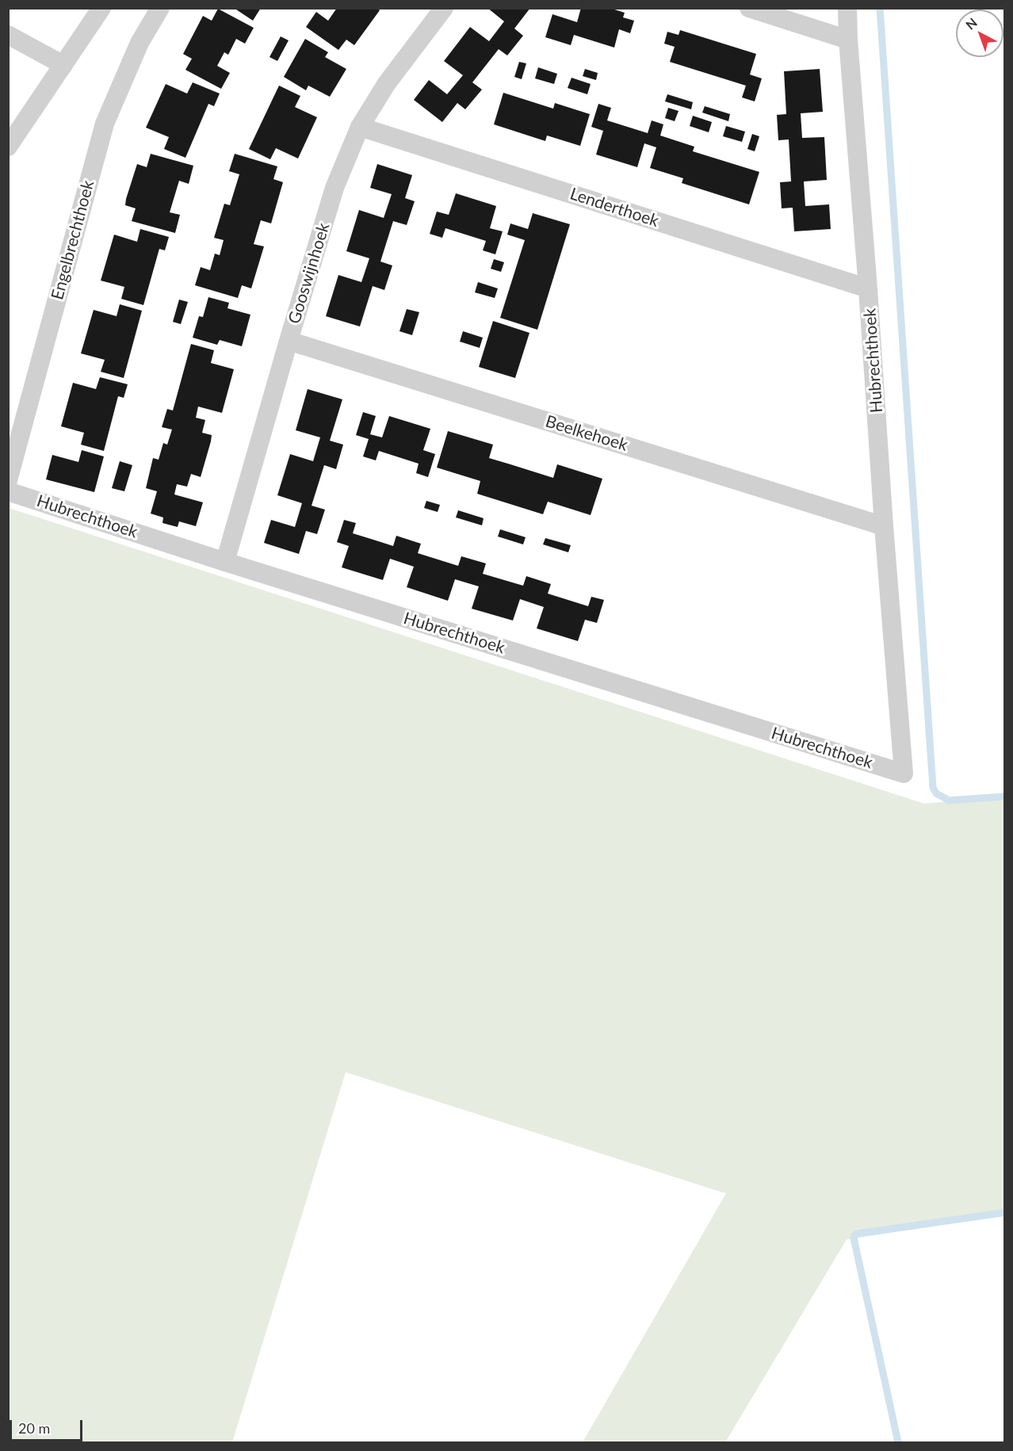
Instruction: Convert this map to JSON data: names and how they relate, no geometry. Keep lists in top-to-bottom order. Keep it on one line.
{"streets":{"street":["Lenderthoek","Engelbrechthoek","Gooswijnhoek","Hubrechthoek","Beelkehoek"]},"crossings":[["Lenderthoek","Gooswijnhoek"],["Lenderthoek","Hubrechthoek"],["Gooswijnhoek","Hubrechthoek"],["Gooswijnhoek","Beelkehoek"],["Hubrechthoek","Beelkehoek"]],"scale_bar":"20 m","north":"top left"}
